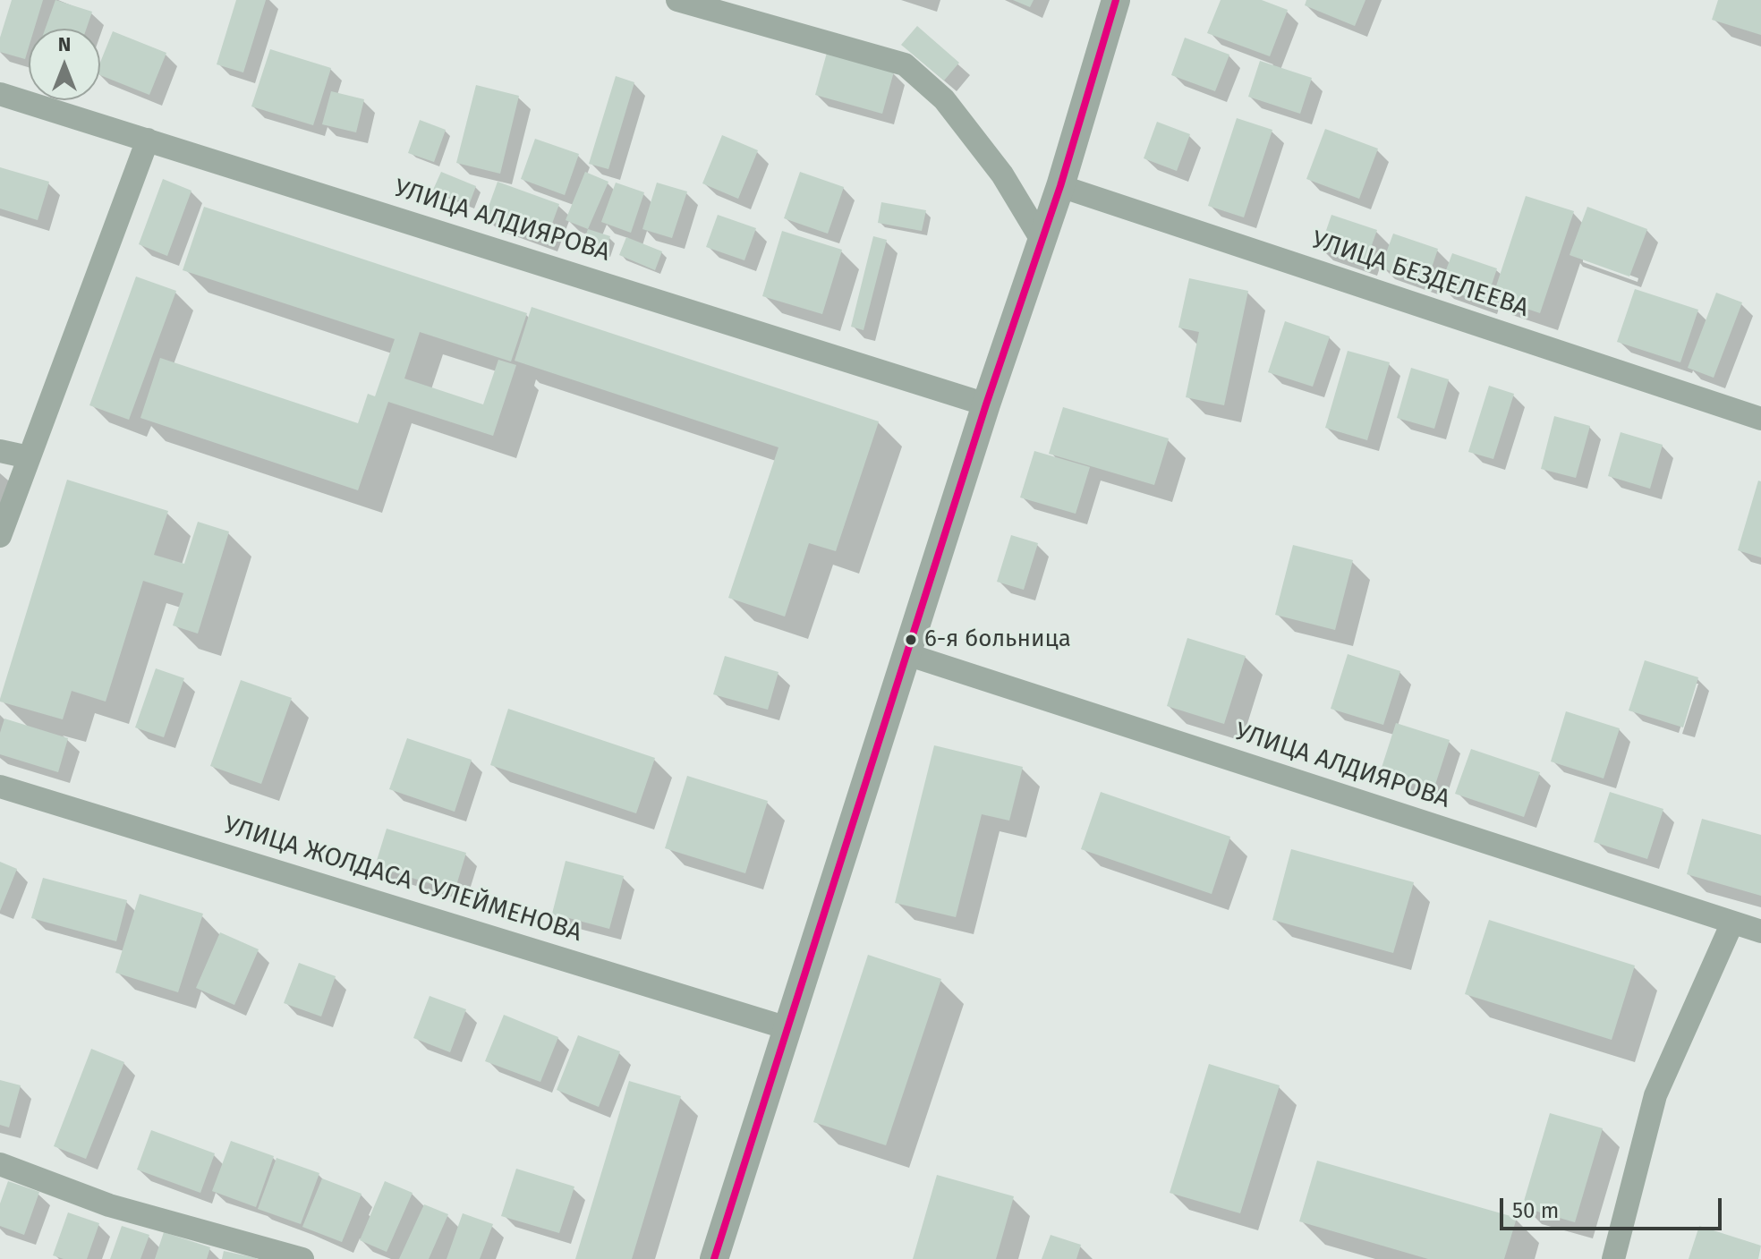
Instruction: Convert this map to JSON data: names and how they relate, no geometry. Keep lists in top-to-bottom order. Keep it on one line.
{"streets":{"street":["УЛИЦА АЛДИЯРОВА","УЛИЦА БЕЗДЕЛЕЕВА","УЛИЦА ЖОЛДАСА СУЛЕЙМЕНОВА"]},"places":["6-я больница"],"scale_bar":"50 m","north":"top"}
